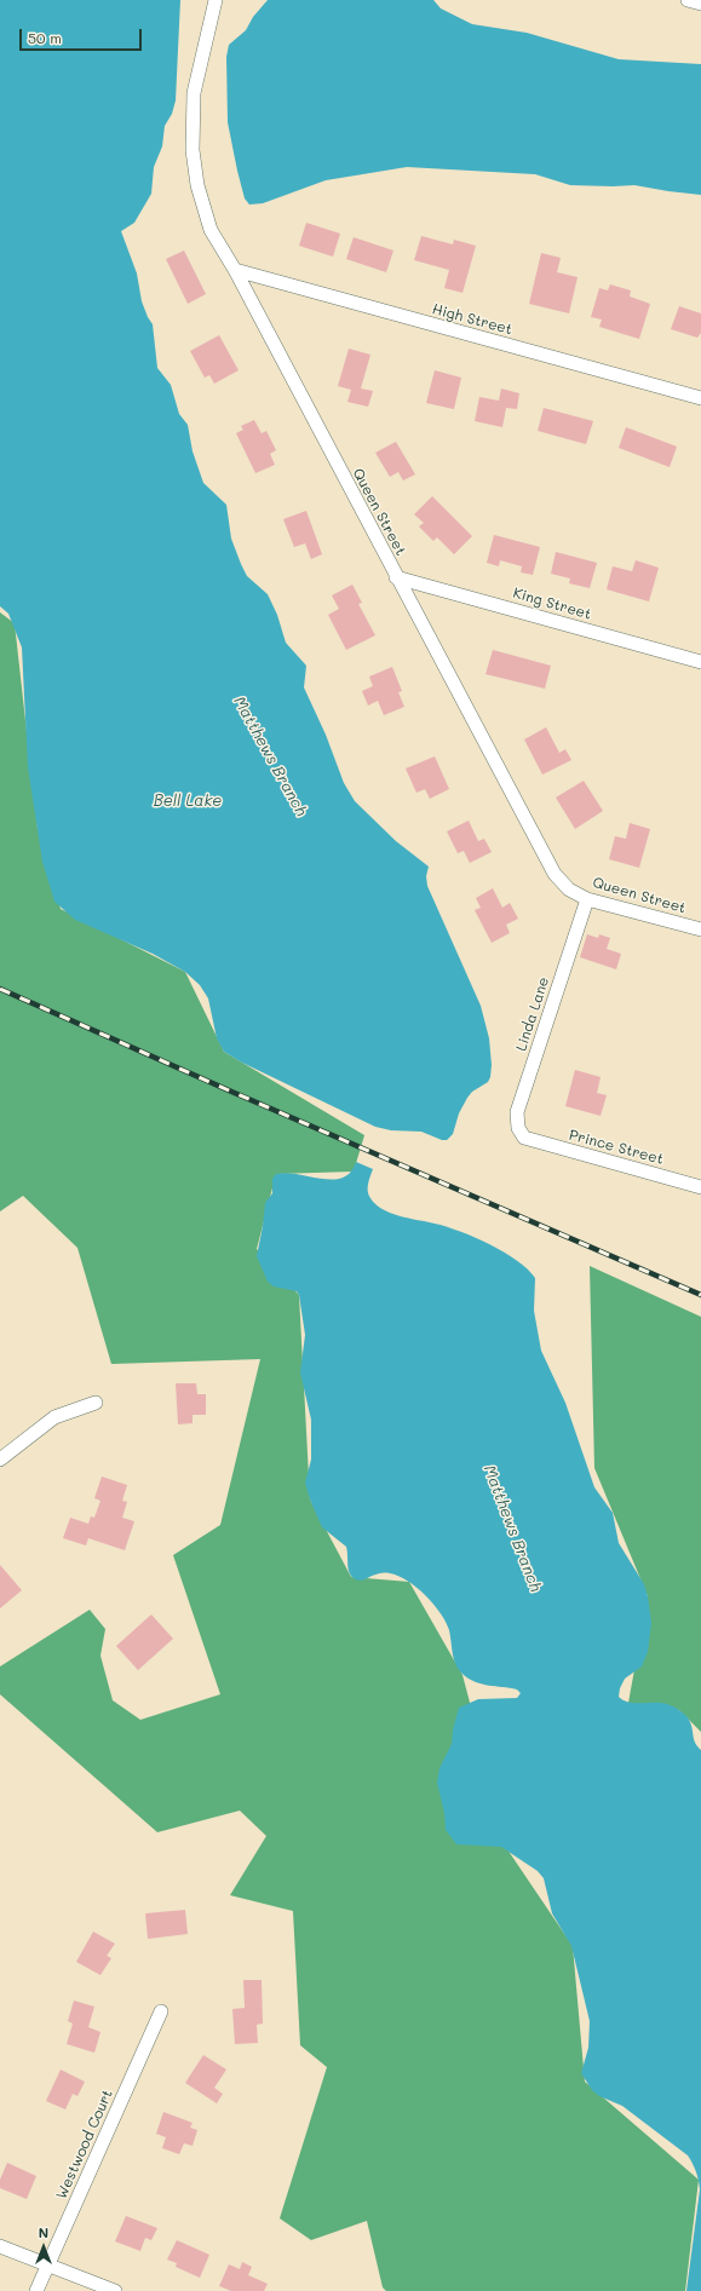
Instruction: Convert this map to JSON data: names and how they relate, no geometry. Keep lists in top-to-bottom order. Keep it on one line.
{"streets":{"street":["High Street","Queen Street","King Street","Linda Lane","Prince Street","Westwood Court"]},"crossings":[["High Street","Queen Street"],["Queen Street","King Street"],["Queen Street","Linda Lane"],["Linda Lane","Prince Street"]],"water":["Matthews Branch","Bell Lake"],"scale_bar":"50 m","north":"top"}
